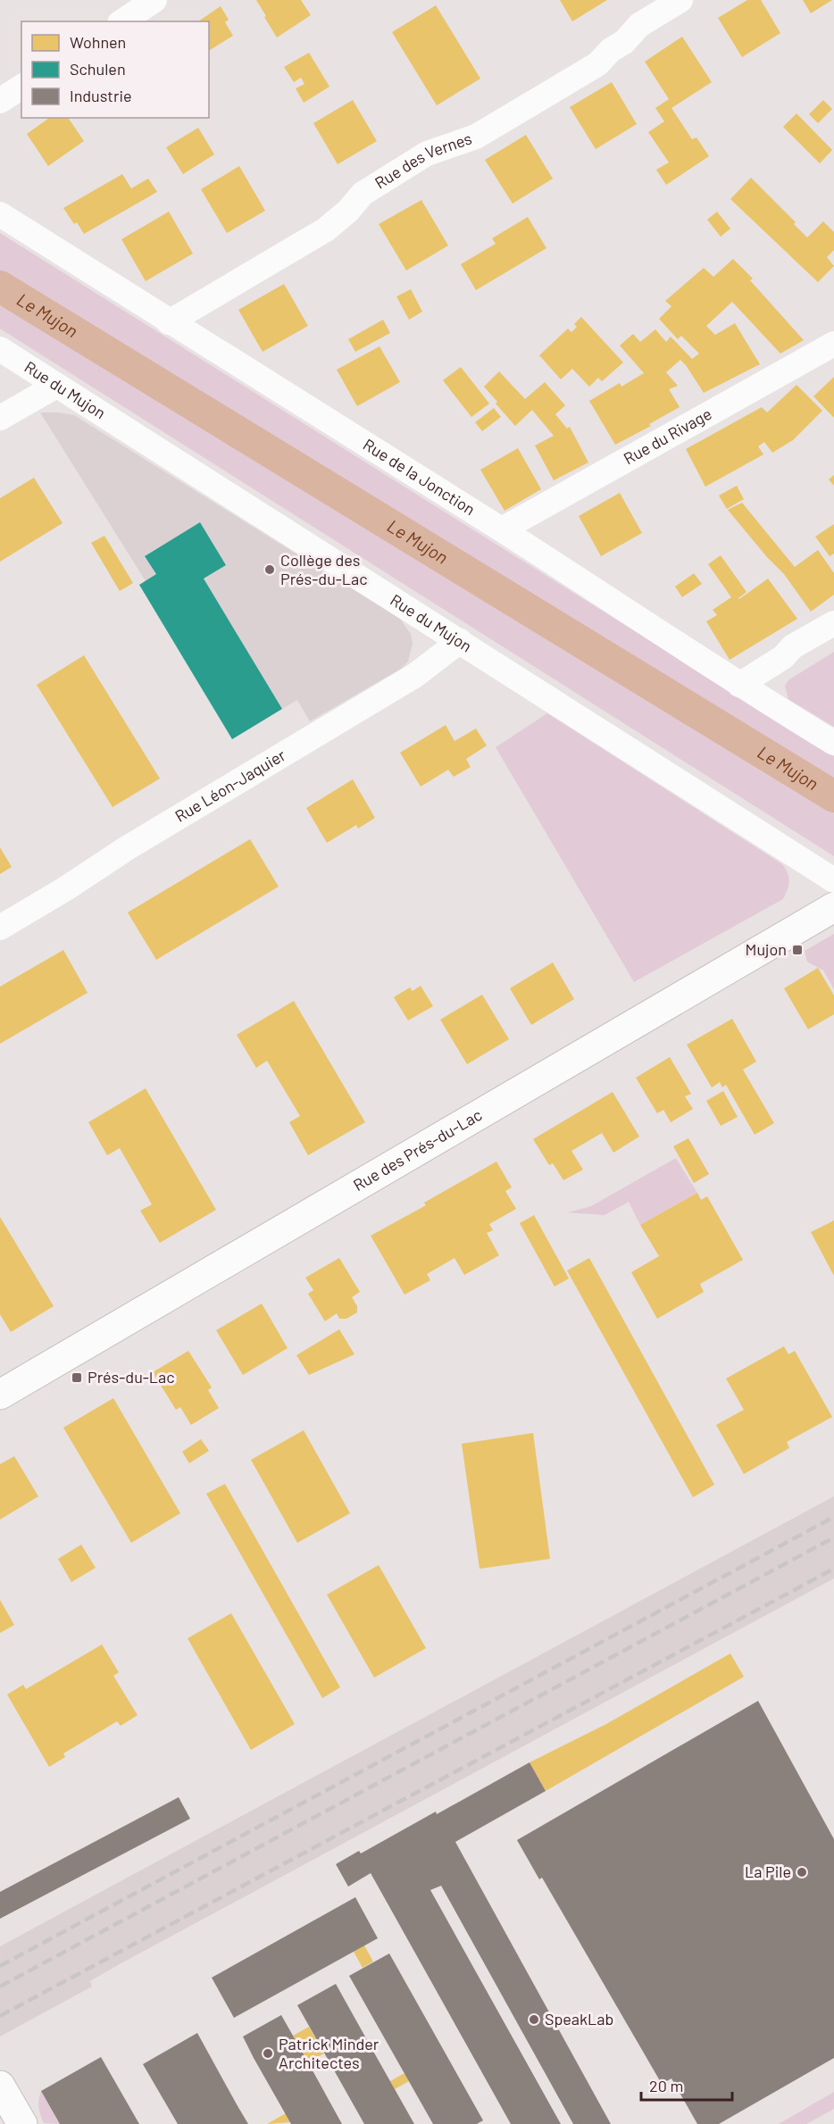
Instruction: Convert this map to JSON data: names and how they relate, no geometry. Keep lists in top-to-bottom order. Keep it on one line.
{"streets":{"street":["Rue des Vernes","Rue du Mujon","Rue du Rivage","Rue de la Jonction","Rue Léon-Jaquier","Rue des Prés-du-Lac"]},"crossings":[["Rue des Vernes","Rue de la Jonction"],["Rue du Mujon","Rue Léon-Jaquier"],["Rue du Rivage","Rue de la Jonction"]],"water":["Le Mujon"],"places":{"other":["Collège des Prés-du-Lac","La Pile","SpeakLab","Patrick Minder Architectes"],"transit":["Mujon","Prés-du-Lac"]},"legend":["Wohnen","Schulen","Industrie"],"scale_bar":"20 m"}
